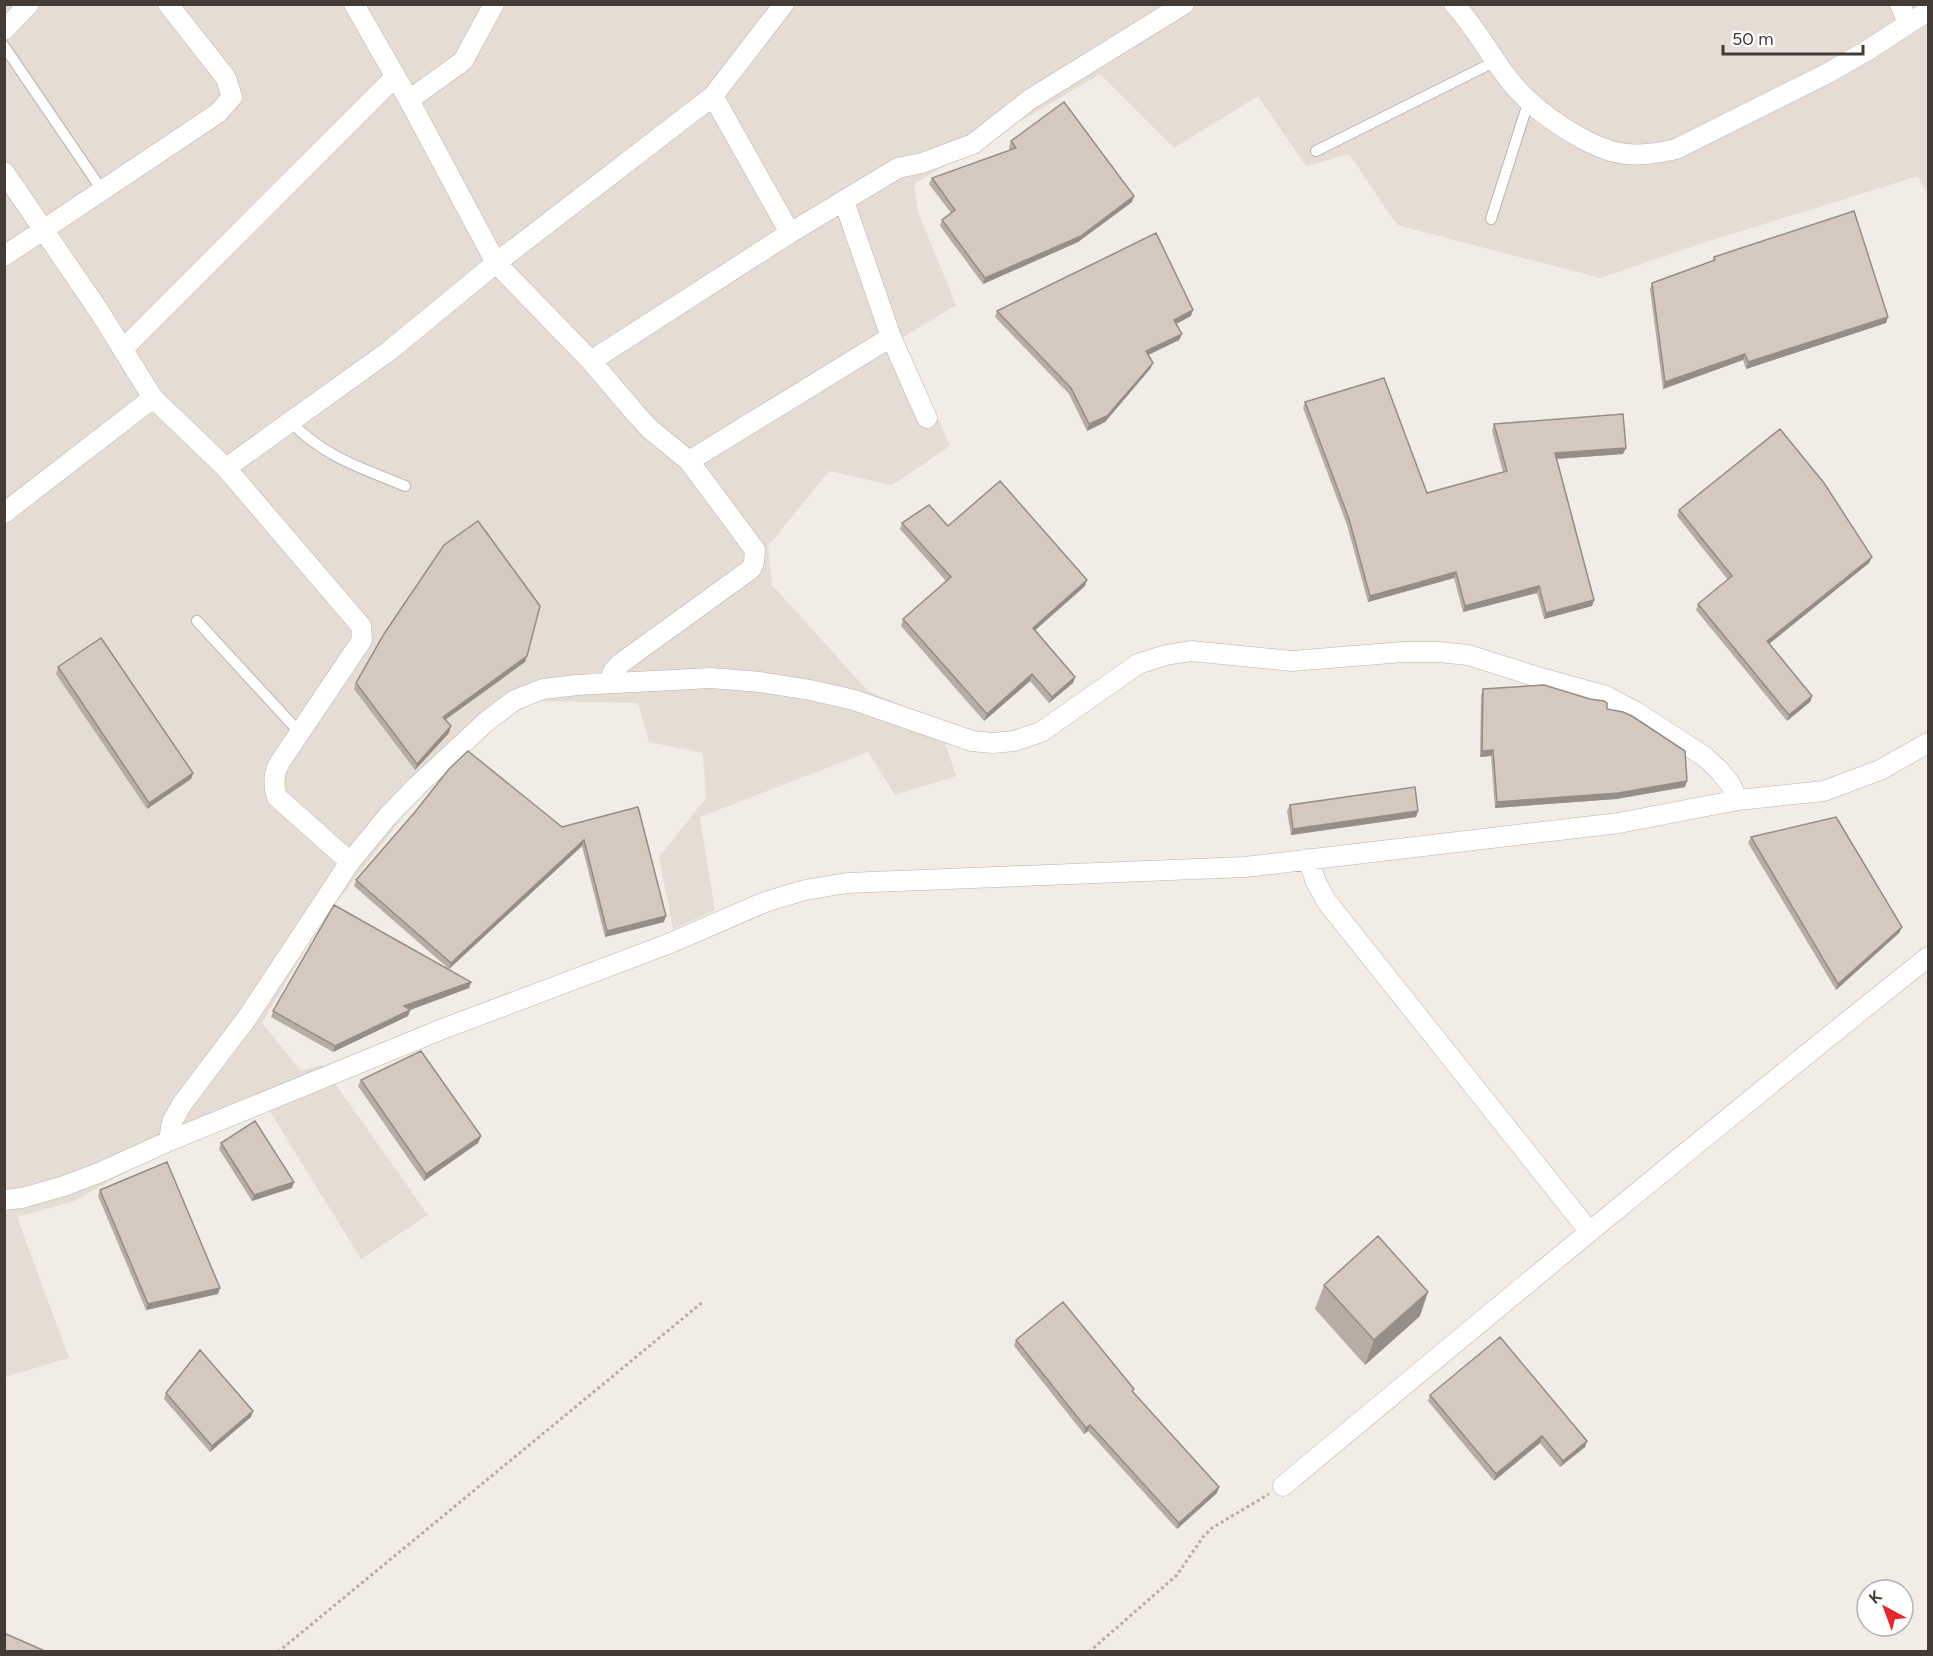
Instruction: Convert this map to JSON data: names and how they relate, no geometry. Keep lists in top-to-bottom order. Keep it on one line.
{"scale_bar":"50 m","north":"top left"}
